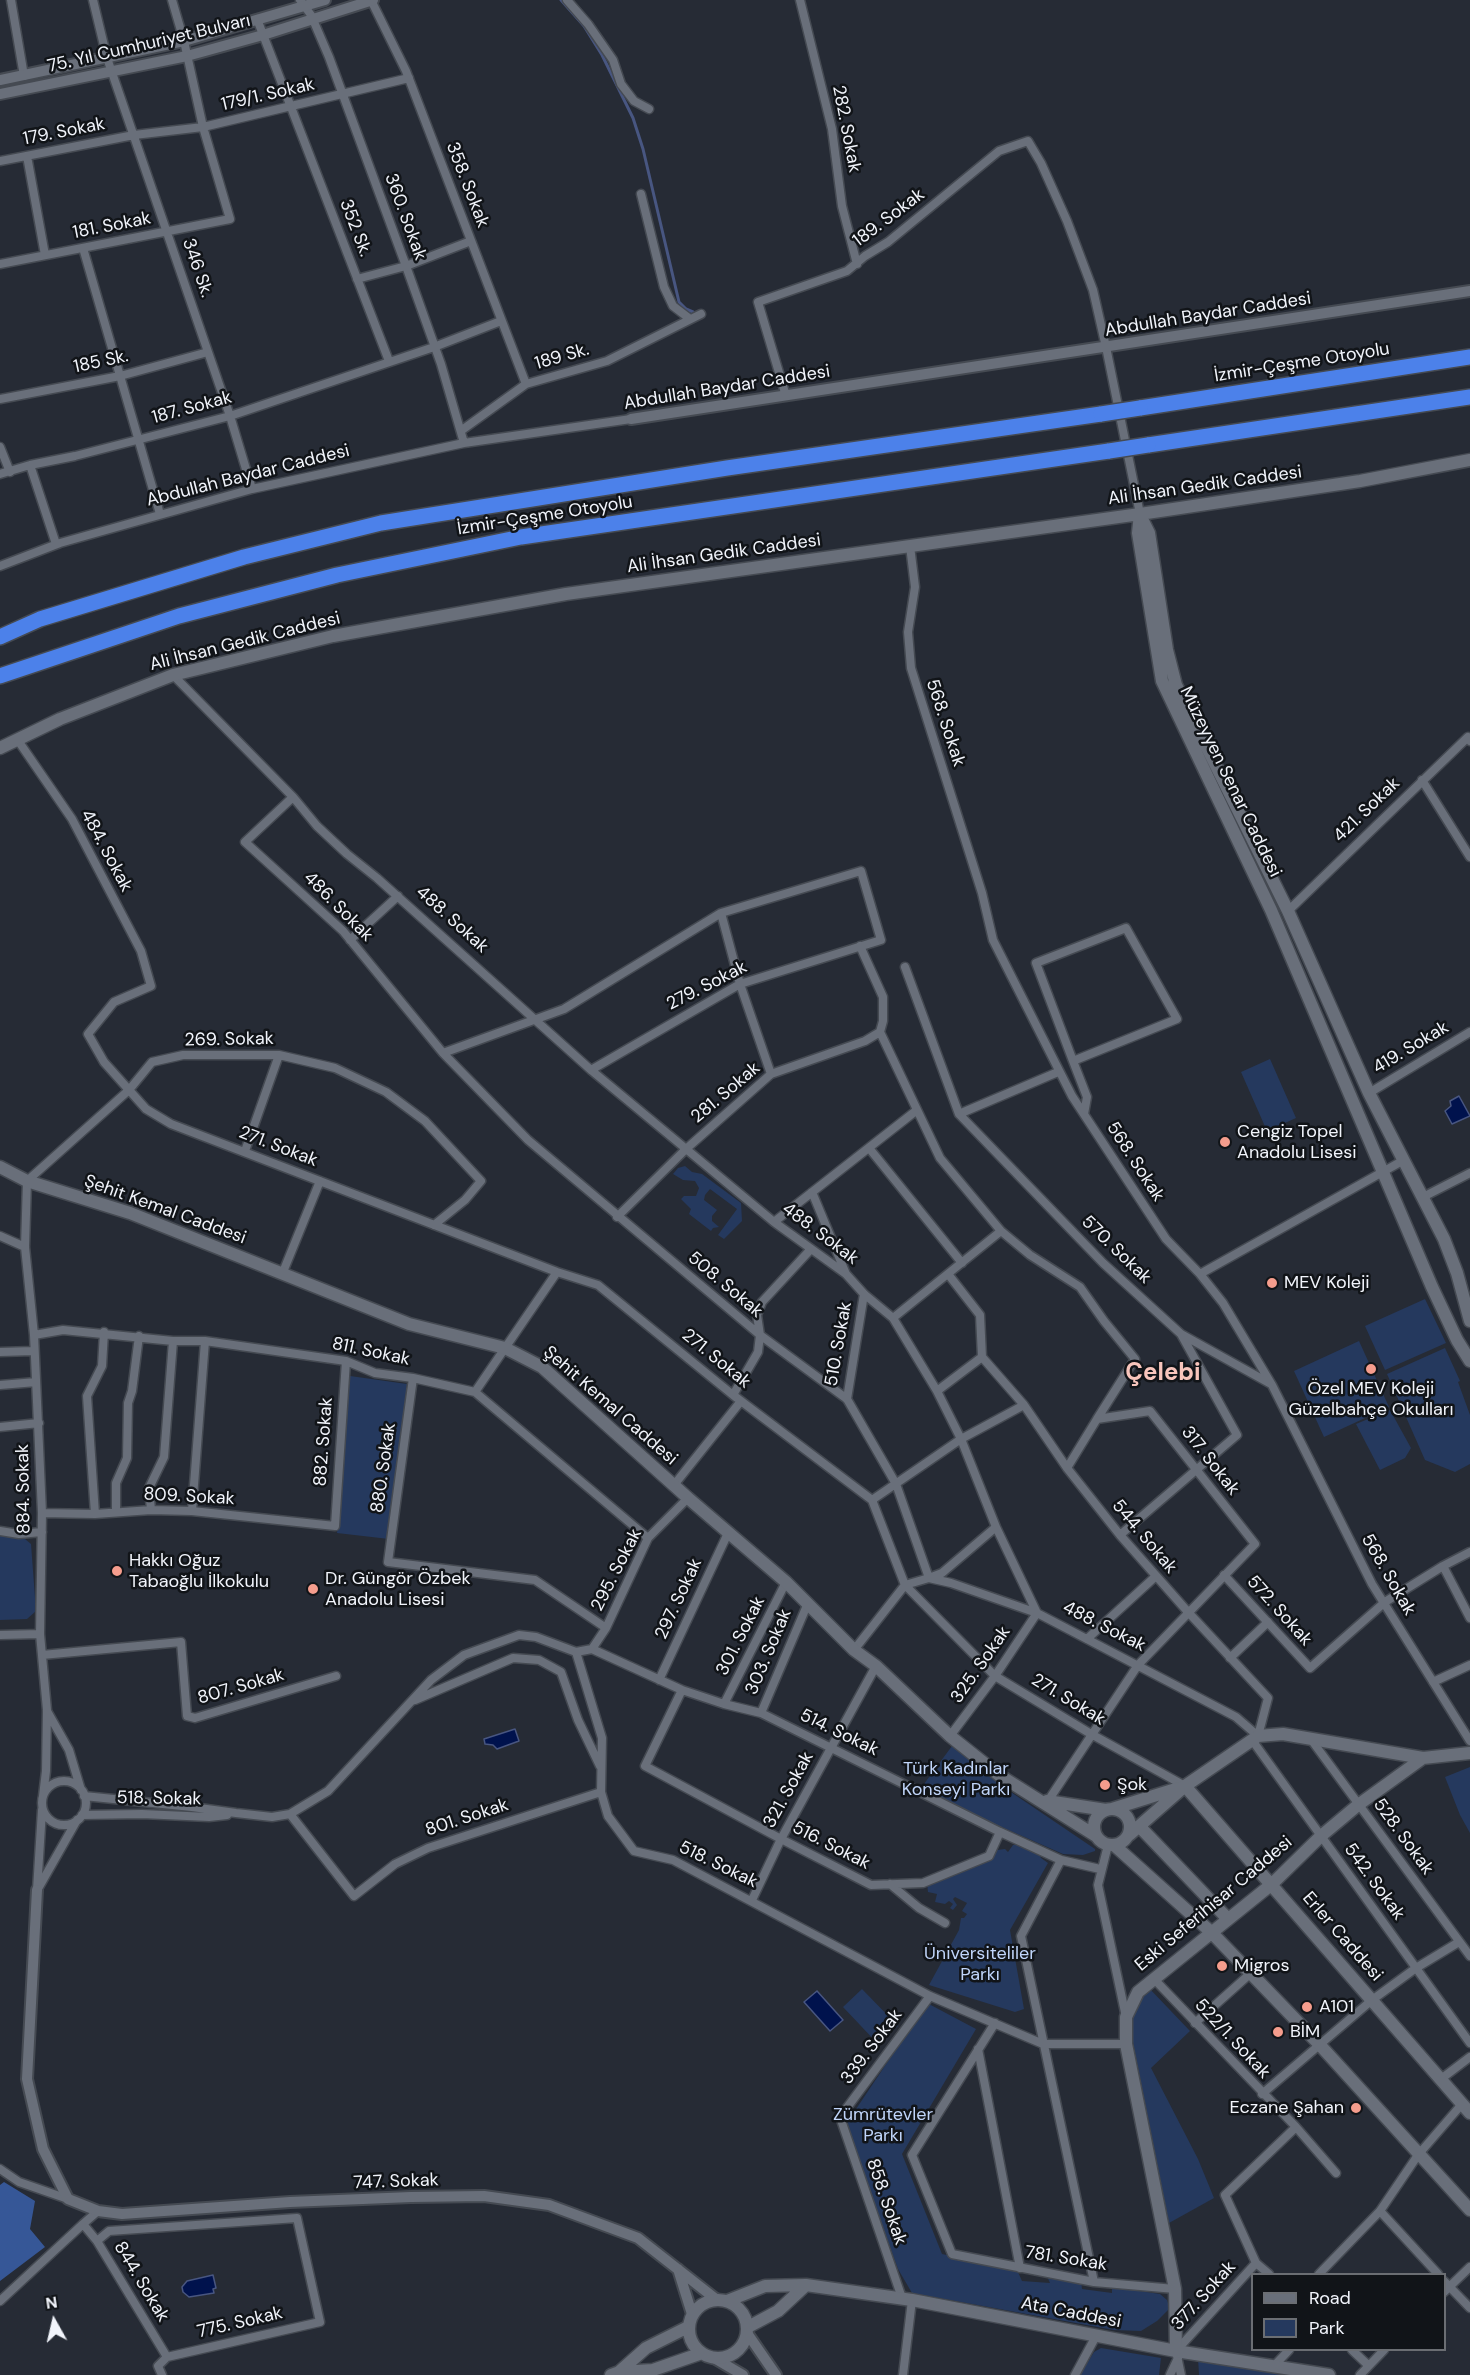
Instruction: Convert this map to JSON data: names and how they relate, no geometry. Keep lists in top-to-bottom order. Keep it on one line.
{"streets":{"highway":["İzmir-Çeşme Otoyolu"],"main road":["Ali İhsan Gedik Caddesi","Müzeyyen Senar Caddesi","Şehit Kemal Caddesi","Eski Seferihisar Caddesi","Erler Caddesi","Ata Caddesi"],"street":["75. Yıl Cumhuriyet Bulvarı","179/1. Sokak","282. Sokak","179. Sokak","358. Sokak","360. Sokak","189. Sokak","181. Sokak","352 Sk.","346 Sk.","Abdullah Baydar Caddesi","189 Sk.","185 Sk.","187. Sokak","568. Sokak","421. Sokak","484. Sokak","486. Sokak","488. Sokak","279. Sokak","269. Sokak","419. Sokak","281. Sokak","271. Sokak","570. Sokak","508. Sokak","510. Sokak","811. Sokak","882. Sokak","317. Sokak","880. Sokak","884. Sokak","809. Sokak","544. Sokak","295. Sokak","297. Sokak","572. Sokak","301. Sokak","303. Sokak","325. Sokak","807. Sokak","514. Sokak","321. Sokak","518. Sokak","801. Sokak","528. Sokak","516. Sokak","542. Sokak","522/1. Sokak","339. Sokak","747. Sokak","858. Sokak","781. Sokak","844. Sokak","377. Sokak","775. Sokak"]},"crossings":[["75. Yıl Cumhuriyet Bulvarı","358. Sokak"],["75. Yıl Cumhuriyet Bulvarı","360. Sokak"],["75. Yıl Cumhuriyet Bulvarı","352 Sk."],["75. Yıl Cumhuriyet Bulvarı","346 Sk."],["179/1. Sokak","179. Sokak"],["179/1. Sokak","358. Sokak"],["179/1. Sokak","360. Sokak"],["179/1. Sokak","181. Sokak"],["179/1. Sokak","352 Sk."],["179/1. Sokak","346 Sk."],["282. Sokak","189. Sokak"],["179. Sokak","346 Sk."],["358. Sokak","189 Sk."],["358. Sokak","187. Sokak"],["360. Sokak","Abdullah Baydar Caddesi"],["360. Sokak","187. Sokak"],["189. Sokak","Abdullah Baydar Caddesi"],["181. Sokak","346 Sk."],["352 Sk.","187. Sokak"],["346 Sk.","Abdullah Baydar Caddesi"],["346 Sk.","185 Sk."],["346 Sk.","187. Sokak"],["Ali İhsan Gedik Caddesi","568. Sokak"],["Ali İhsan Gedik Caddesi","Müzeyyen Senar Caddesi"],["Ali İhsan Gedik Caddesi","484. Sokak"],["Ali İhsan Gedik Caddesi","488. Sokak"],["568. Sokak","570. Sokak"],["568. Sokak","572. Sokak"],["Müzeyyen Senar Caddesi","421. Sokak"],["Müzeyyen Senar Caddesi","419. Sokak"],["484. Sokak","271. Sokak"],["486. Sokak","488. Sokak"],["486. Sokak","508. Sokak"],["488. Sokak","279. Sokak"],["488. Sokak","281. Sokak"],["488. Sokak","510. Sokak"],["488. Sokak","317. Sokak"],["488. Sokak","544. Sokak"],["488. Sokak","325. Sokak"],["488. Sokak","542. Sokak"],["269. Sokak","271. Sokak"],["269. Sokak","Şehit Kemal Caddesi"],["269. Sokak","884. Sokak"],["281. Sokak","508. Sokak"],["271. Sokak","317. Sokak"],["271. Sokak","325. Sokak"],["271. Sokak","Erler Caddesi"],["Şehit Kemal Caddesi","317. Sokak"],["Şehit Kemal Caddesi","884. Sokak"],["Şehit Kemal Caddesi","295. Sokak"],["Şehit Kemal Caddesi","297. Sokak"],["Şehit Kemal Caddesi","301. Sokak"],["Şehit Kemal Caddesi","303. Sokak"],["Şehit Kemal Caddesi","325. Sokak"],["Şehit Kemal Caddesi","321. Sokak"],["508. Sokak","510. Sokak"],["811. Sokak","882. Sokak"],["811. Sokak","880. Sokak"],["811. Sokak","884. Sokak"],["811. Sokak","295. Sokak"],["882. Sokak","809. Sokak"],["317. Sokak","544. Sokak"],["317. Sokak","572. Sokak"],["880. Sokak","295. Sokak"],["884. Sokak","809. Sokak"],["884. Sokak","807. Sokak"],["884. Sokak","518. Sokak"],["544. Sokak","542. Sokak"],["295. Sokak","514. Sokak"],["297. Sokak","514. Sokak"],["301. Sokak","514. Sokak"],["303. Sokak","514. Sokak"],["514. Sokak","321. Sokak"],["514. Sokak","516. Sokak"],["321. Sokak","518. Sokak"],["321. Sokak","516. Sokak"],["518. Sokak","801. Sokak"],["518. Sokak","Eski Seferihisar Caddesi"],["518. Sokak","339. Sokak"],["528. Sokak","Eski Seferihisar Caddesi"],["542. Sokak","Eski Seferihisar Caddesi"],["Eski Seferihisar Caddesi","Erler Caddesi"],["Eski Seferihisar Caddesi","522/1. Sokak"],["Eski Seferihisar Caddesi","781. Sokak"],["Eski Seferihisar Caddesi","377. Sokak"],["Eski Seferihisar Caddesi","Ata Caddesi"],["339. Sokak","858. Sokak"],["747. Sokak","Ata Caddesi"],["858. Sokak","Ata Caddesi"],["844. Sokak","775. Sokak"],["377. Sokak","Ata Caddesi"]],"districts":["Çelebi"],"parks":["Türk Kadınlar Konseyi Parkı","Üniversiteliler Parkı","Zümrütevler Parkı"],"places":["Cengiz Topel Anadolu Lisesi","MEV Koleji","Özel MEV Koleji Güzelbahçe Okulları","Hakkı Oğuz Tabaoğlu İlkokulu","Dr. Güngör Özbek Anadolu Lisesi","Şok","Migros","A101","BİM","Eczane Şahan"],"legend":["Road","Park"],"north":"top"}
